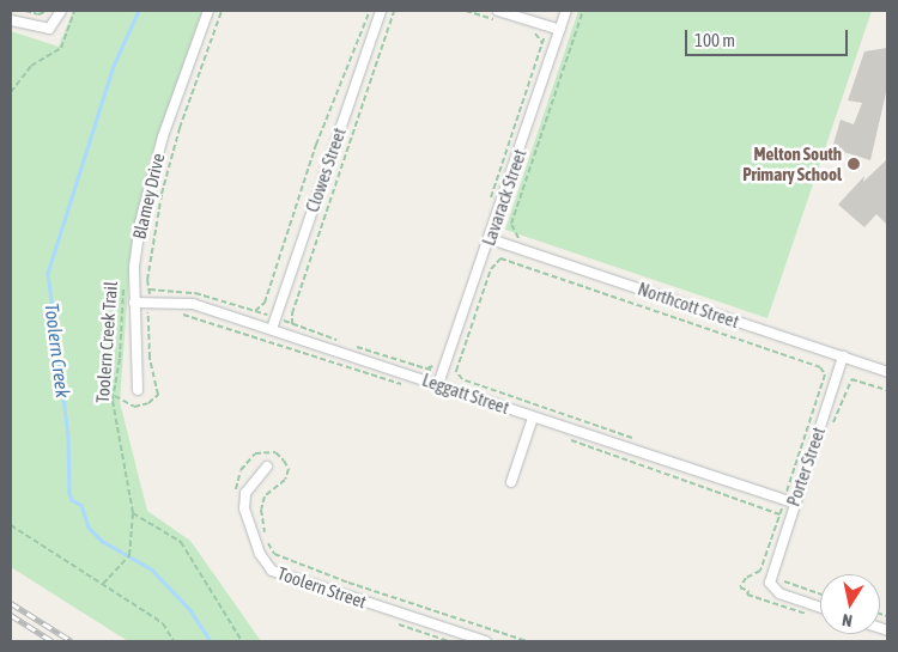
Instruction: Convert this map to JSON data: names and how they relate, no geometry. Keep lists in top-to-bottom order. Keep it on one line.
{"streets":{"street":["Clowes Street","Blamey Drive","Lavarack Street","Northcott Street","Leggatt Street","Porter Street","Toolern Street"],"path":["Toolern Creek Trail"]},"crossings":[["Clowes Street","Leggatt Street"],["Blamey Drive","Leggatt Street"],["Lavarack Street","Northcott Street"],["Lavarack Street","Leggatt Street"],["Northcott Street","Porter Street"],["Leggatt Street","Porter Street"]],"water":["Toolern Creek"],"places":["Melton South Primary School"],"scale_bar":"100 m","north":"bottom"}
